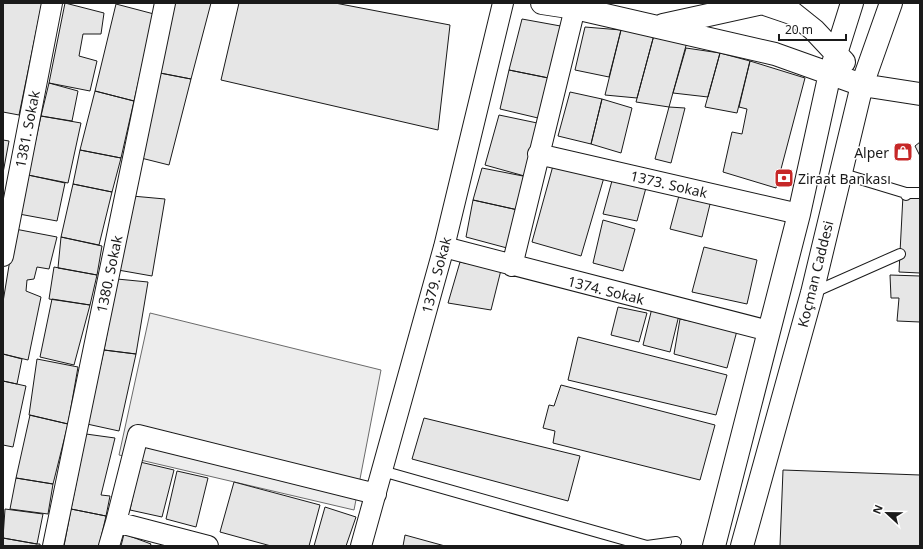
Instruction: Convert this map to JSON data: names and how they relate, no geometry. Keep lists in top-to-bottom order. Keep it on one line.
{"streets":{"main road":["Koçman Caddesi"],"street":["1381. Sokak","1373. Sokak","1380. Sokak","1379. Sokak","1374. Sokak"]},"crossings":[["1379. Sokak","1374. Sokak"]],"places":{"shop":["Alper"],"bank":["Ziraat Bankası"]},"scale_bar":"20 m","north":"left"}
